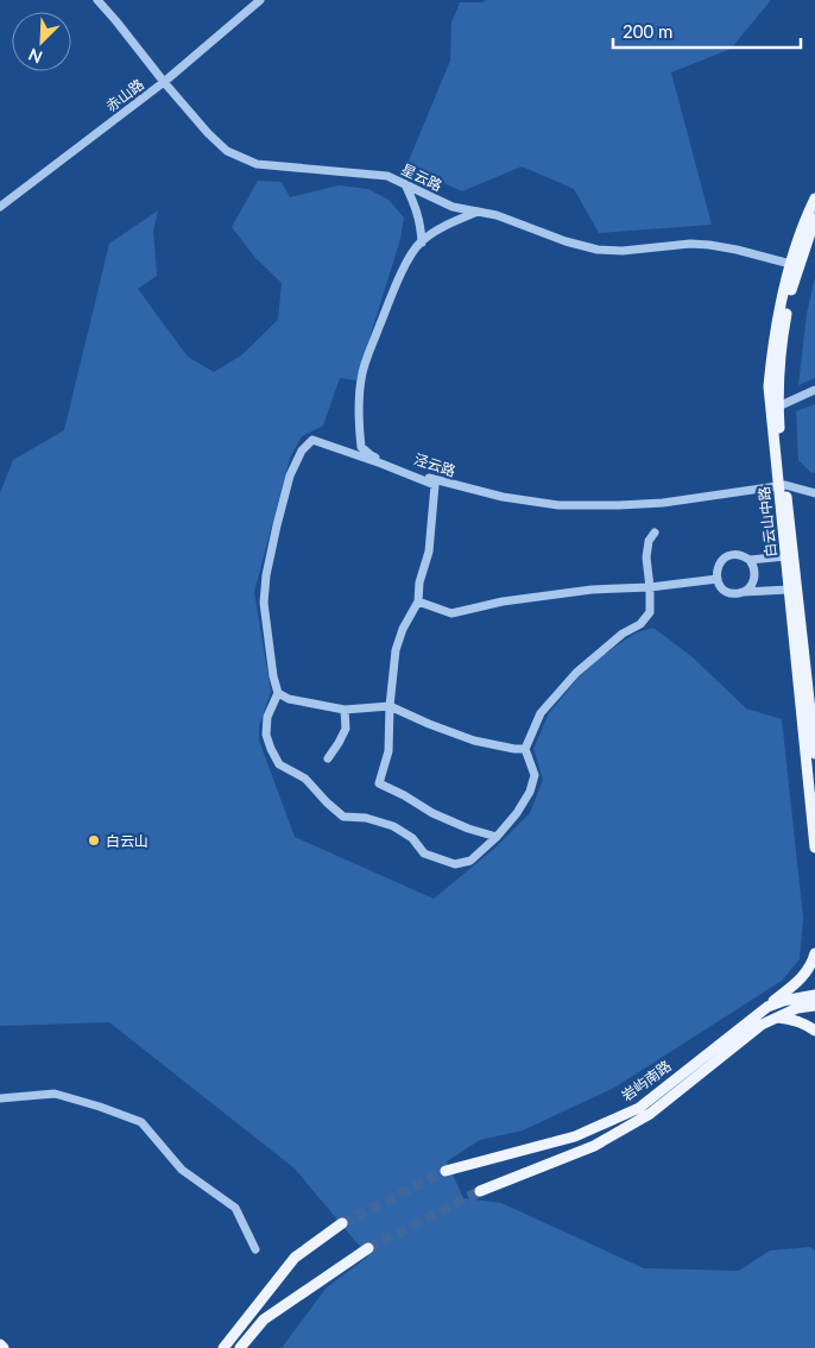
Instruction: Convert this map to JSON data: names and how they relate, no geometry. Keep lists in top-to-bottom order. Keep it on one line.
{"streets":{"main road":["白云山中路","岩屿南路"],"street":["赤山路","星云路","泾云路"]},"crossings":[["赤山路","星云路"],["星云路","泾云路"],["星云路","白云山中路"],["泾云路","白云山中路"]],"places":["白云山"],"scale_bar":"200 m","north":"bottom left"}
